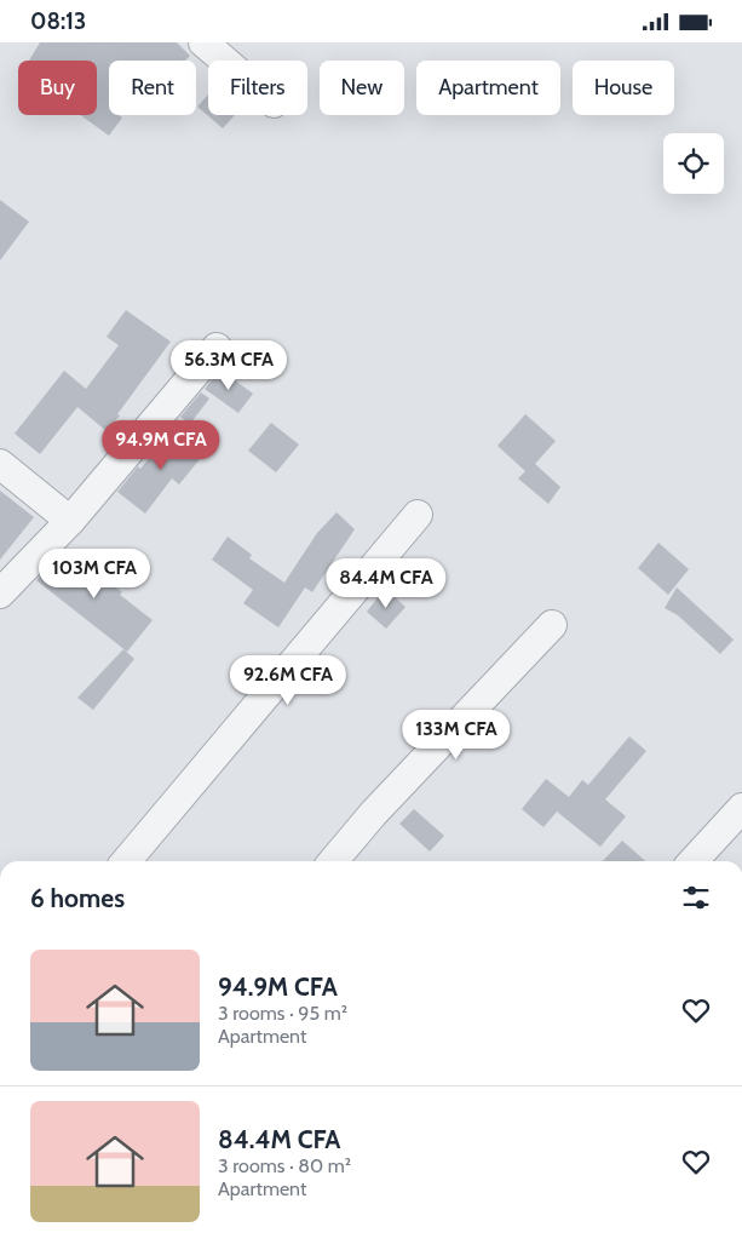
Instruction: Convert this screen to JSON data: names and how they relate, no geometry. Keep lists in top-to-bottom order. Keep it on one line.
{"page":{"status":"08:13","chip":["Buy","Rent","Filters","New","Apartment","House"],"price":["56.3M CFA","94.9M CFA","103M CFA","84.4M CFA","92.6M CFA","133M CFA"],"heading":"6 homes","list":[{"name":"94.9M CFA","note":"3 rooms · 95 m² · Apartment"},{"name":"84.4M CFA","note":"3 rooms · 80 m² · Apartment"}]}}
